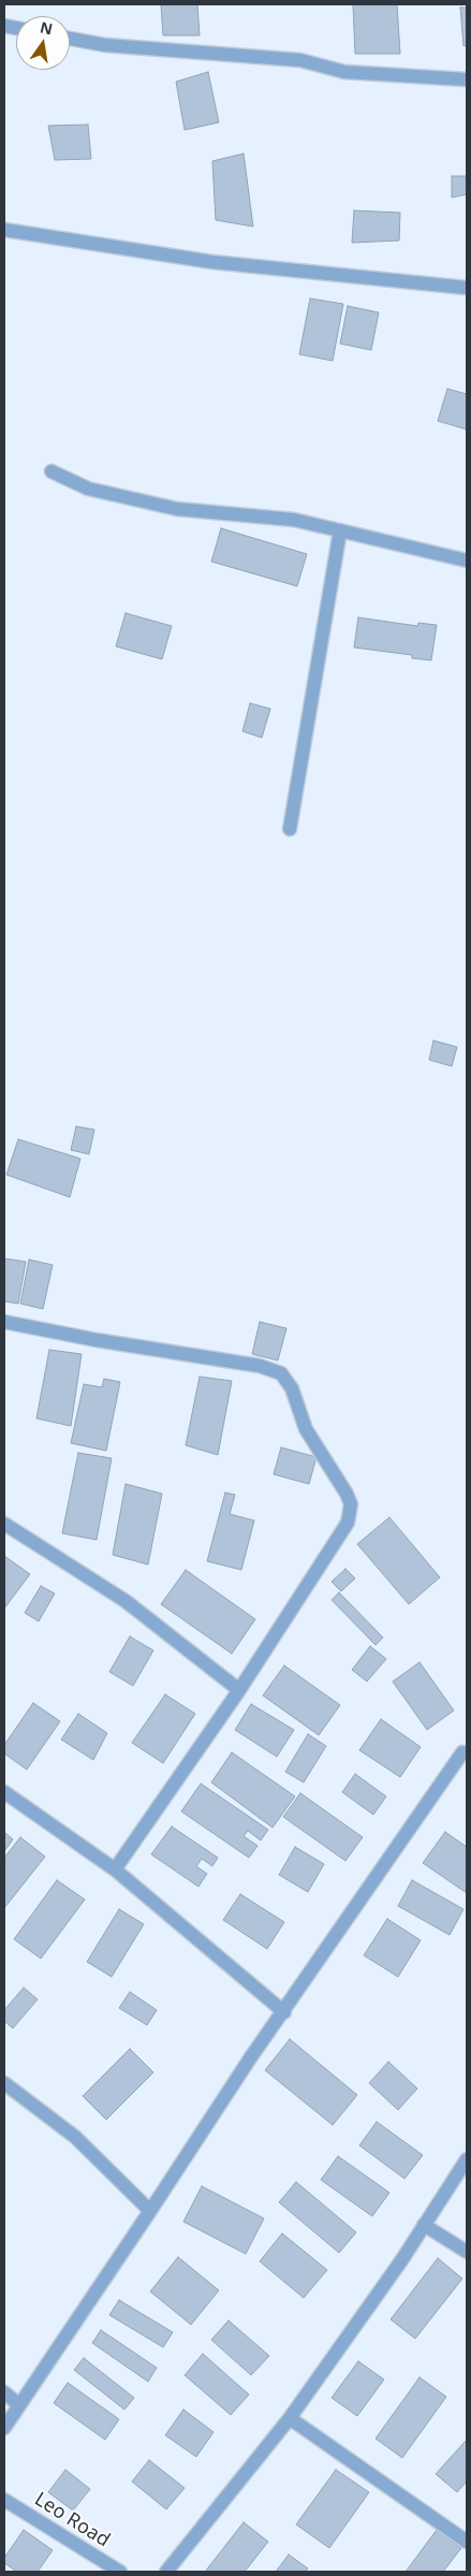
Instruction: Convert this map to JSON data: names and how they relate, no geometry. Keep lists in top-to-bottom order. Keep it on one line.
{"streets":{"street":["Leo Road"]},"north":"top"}
